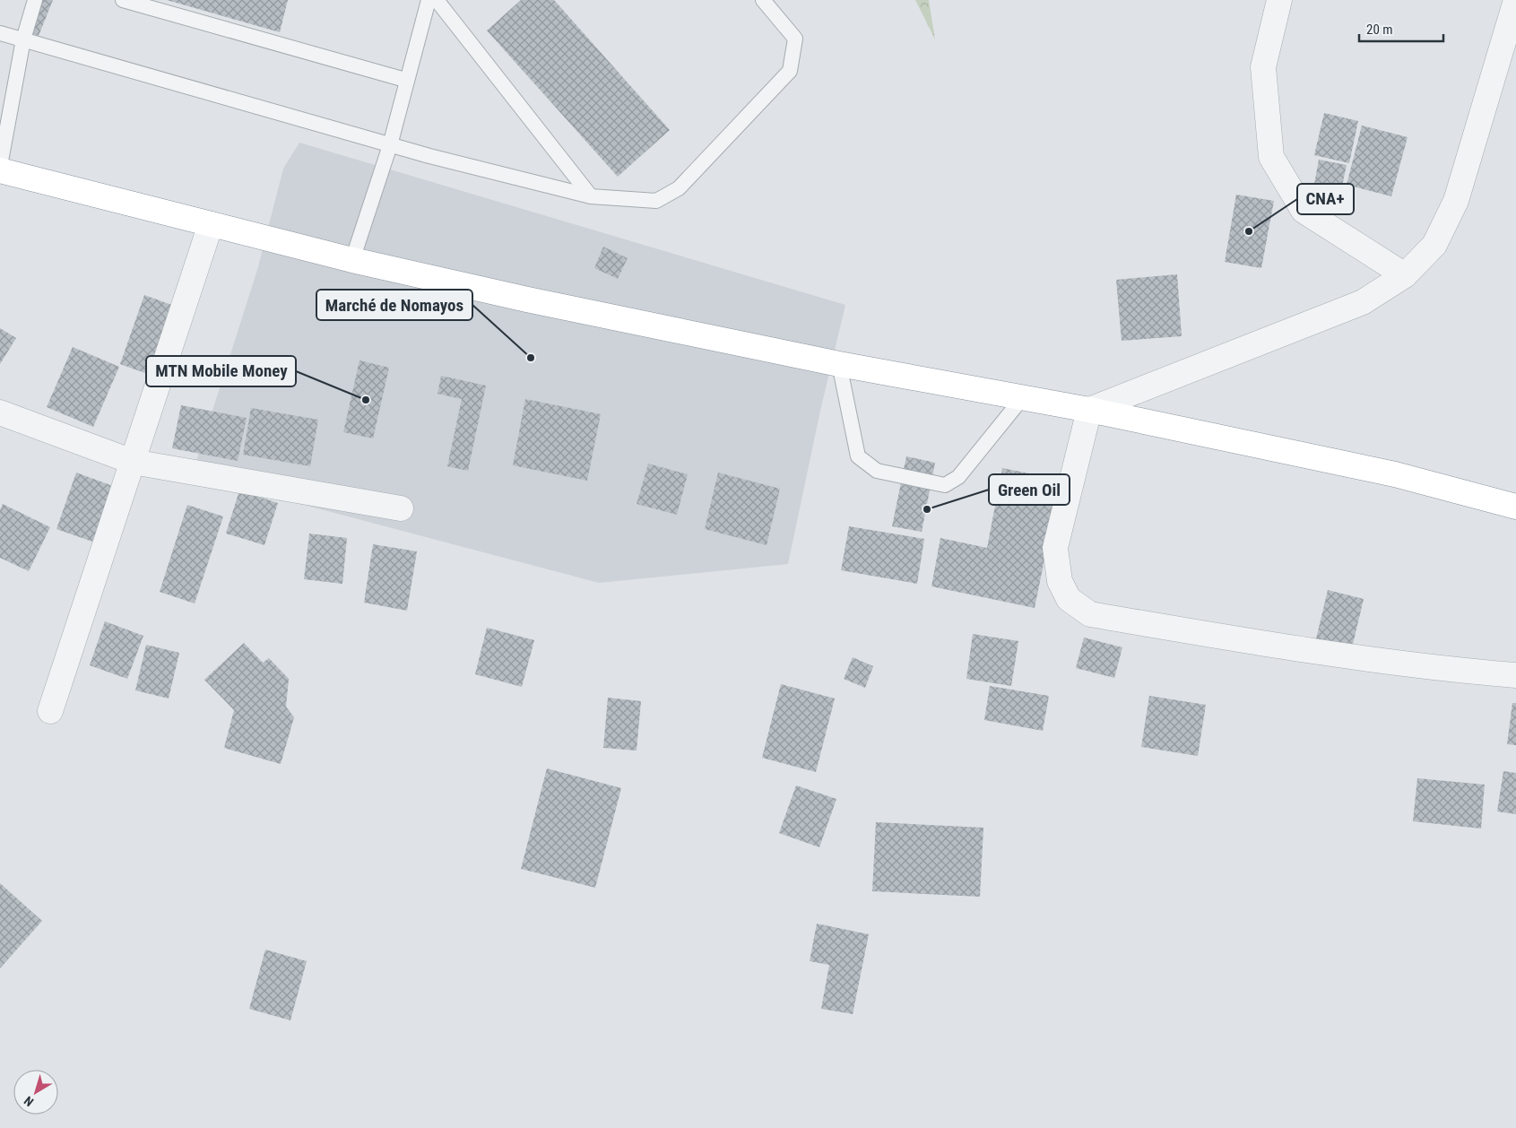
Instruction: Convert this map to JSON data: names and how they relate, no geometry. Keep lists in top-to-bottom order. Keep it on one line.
{"places":["CNA+","Marché de Nomayos","MTN Mobile Money","Green Oil"],"scale_bar":"20 m","north":"bottom left"}
